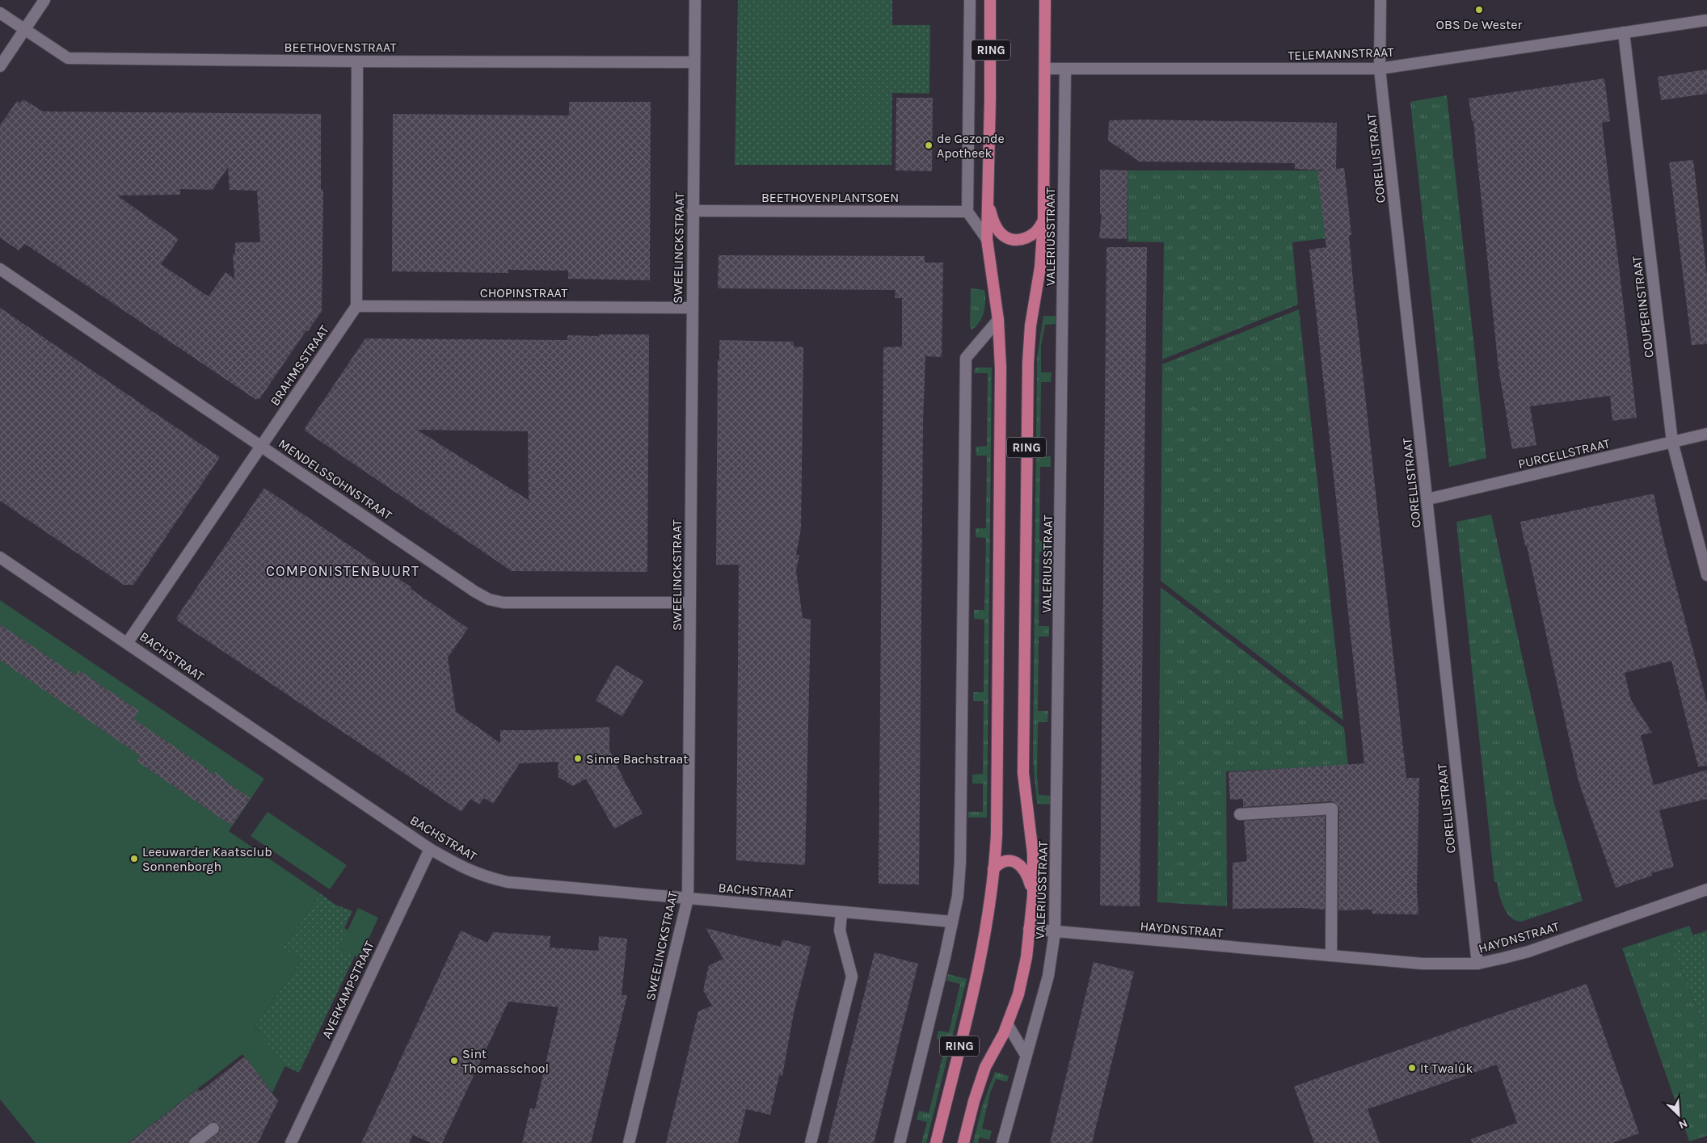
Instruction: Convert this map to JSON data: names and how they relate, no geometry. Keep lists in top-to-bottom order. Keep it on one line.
{"streets":{"main road":["RING","VALERIUSSTRAAT"],"street":["BEETHOVENSTRAAT","TELEMANNSTRAAT","CORELLISTRAAT","BEETHOVENPLANTSOEN","SWEELINCKSTRAAT","CHOPINSTRAAT","COUPERINSTRAAT","BRAHMSSTRAAT","PURCELLSTRAAT","MENDELSSOHNSTRAAT","BACHSTRAAT","HAYDNSTRAAT","AVERKAMPSTRAAT"]},"crossings":[["BEETHOVENSTRAAT","SWEELINCKSTRAAT"],["TELEMANNSTRAAT","CORELLISTRAAT"],["TELEMANNSTRAAT","VALERIUSSTRAAT"],["TELEMANNSTRAAT","COUPERINSTRAAT"],["CORELLISTRAAT","PURCELLSTRAAT"],["CORELLISTRAAT","HAYDNSTRAAT"],["BEETHOVENPLANTSOEN","VALERIUSSTRAAT"],["BEETHOVENPLANTSOEN","SWEELINCKSTRAAT"],["VALERIUSSTRAAT","HAYDNSTRAAT"],["SWEELINCKSTRAAT","CHOPINSTRAAT"],["SWEELINCKSTRAAT","MENDELSSOHNSTRAAT"],["SWEELINCKSTRAAT","BACHSTRAAT"],["CHOPINSTRAAT","BRAHMSSTRAAT"],["COUPERINSTRAAT","PURCELLSTRAAT"],["BRAHMSSTRAAT","MENDELSSOHNSTRAAT"],["BRAHMSSTRAAT","BACHSTRAAT"],["BACHSTRAAT","AVERKAMPSTRAAT"]],"districts":["COMPONISTENBUURT"],"places":["OBS De Wester","de Gezonde Apotheek","Sinne Bachstraat","Leeuwarder Kaatsclub Sonnenborgh","Sint Thomasschool","It Twalûk"],"north":"bottom right"}
